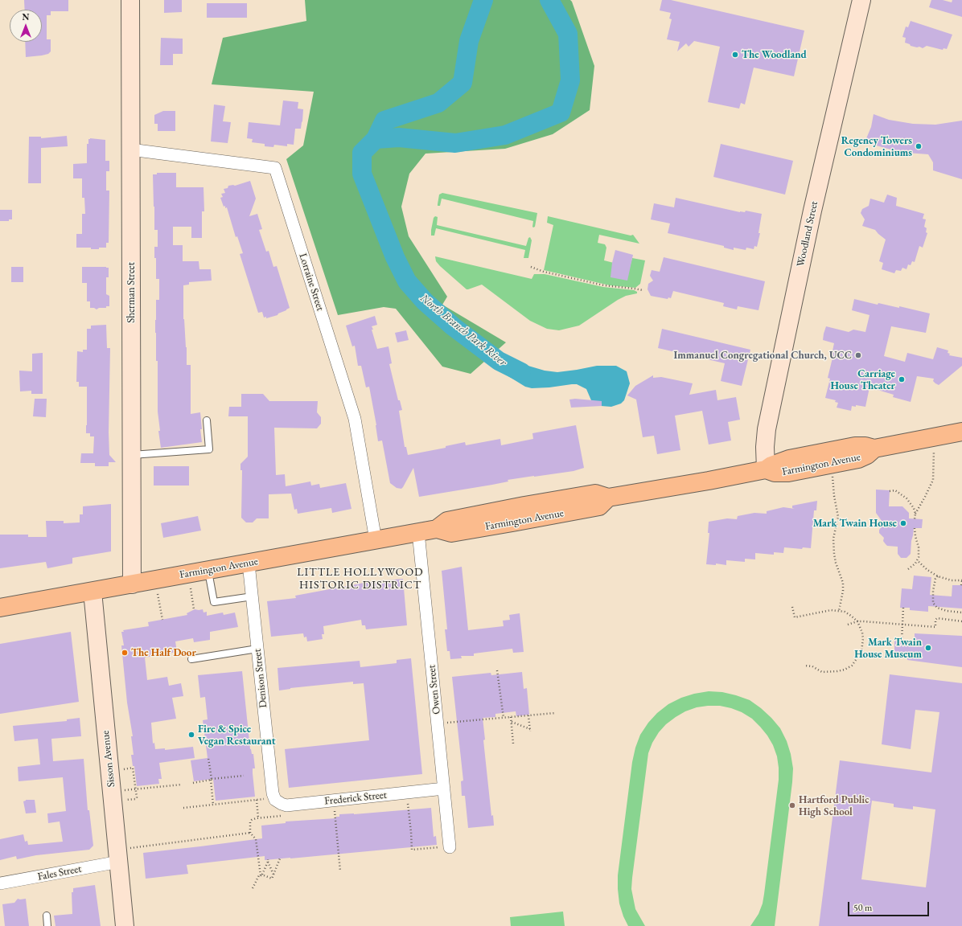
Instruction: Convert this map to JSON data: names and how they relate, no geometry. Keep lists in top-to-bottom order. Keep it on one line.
{"streets":{"main road":["Woodland Street","Sherman Street","Farmington Avenue","Sisson Avenue"],"street":["Lorraine Street","Denison Street","Owen Street","Frederick Street","Fales Street"]},"crossings":[["Woodland Street","Farmington Avenue"],["Lorraine Street","Sherman Street"],["Lorraine Street","Farmington Avenue"],["Sherman Street","Farmington Avenue"],["Farmington Avenue","Denison Street"],["Farmington Avenue","Owen Street"],["Farmington Avenue","Sisson Avenue"],["Denison Street","Frederick Street"],["Owen Street","Frederick Street"],["Sisson Avenue","Fales Street"]],"districts":["LITTLE HOLLYWOOD HISTORIC DISTRICT"],"water":["North Branch Park River"],"places":["The Woodland","Regency Towers Condominiums","Immanuel Congregational Church, UCC","Carriage House Theater","Mark Twain House","Mark Twain House Museum","The Half Door","Fire & Spice Vegan Restaurant","Hartford Public High School"],"scale_bar":"50 m","north":"top"}
